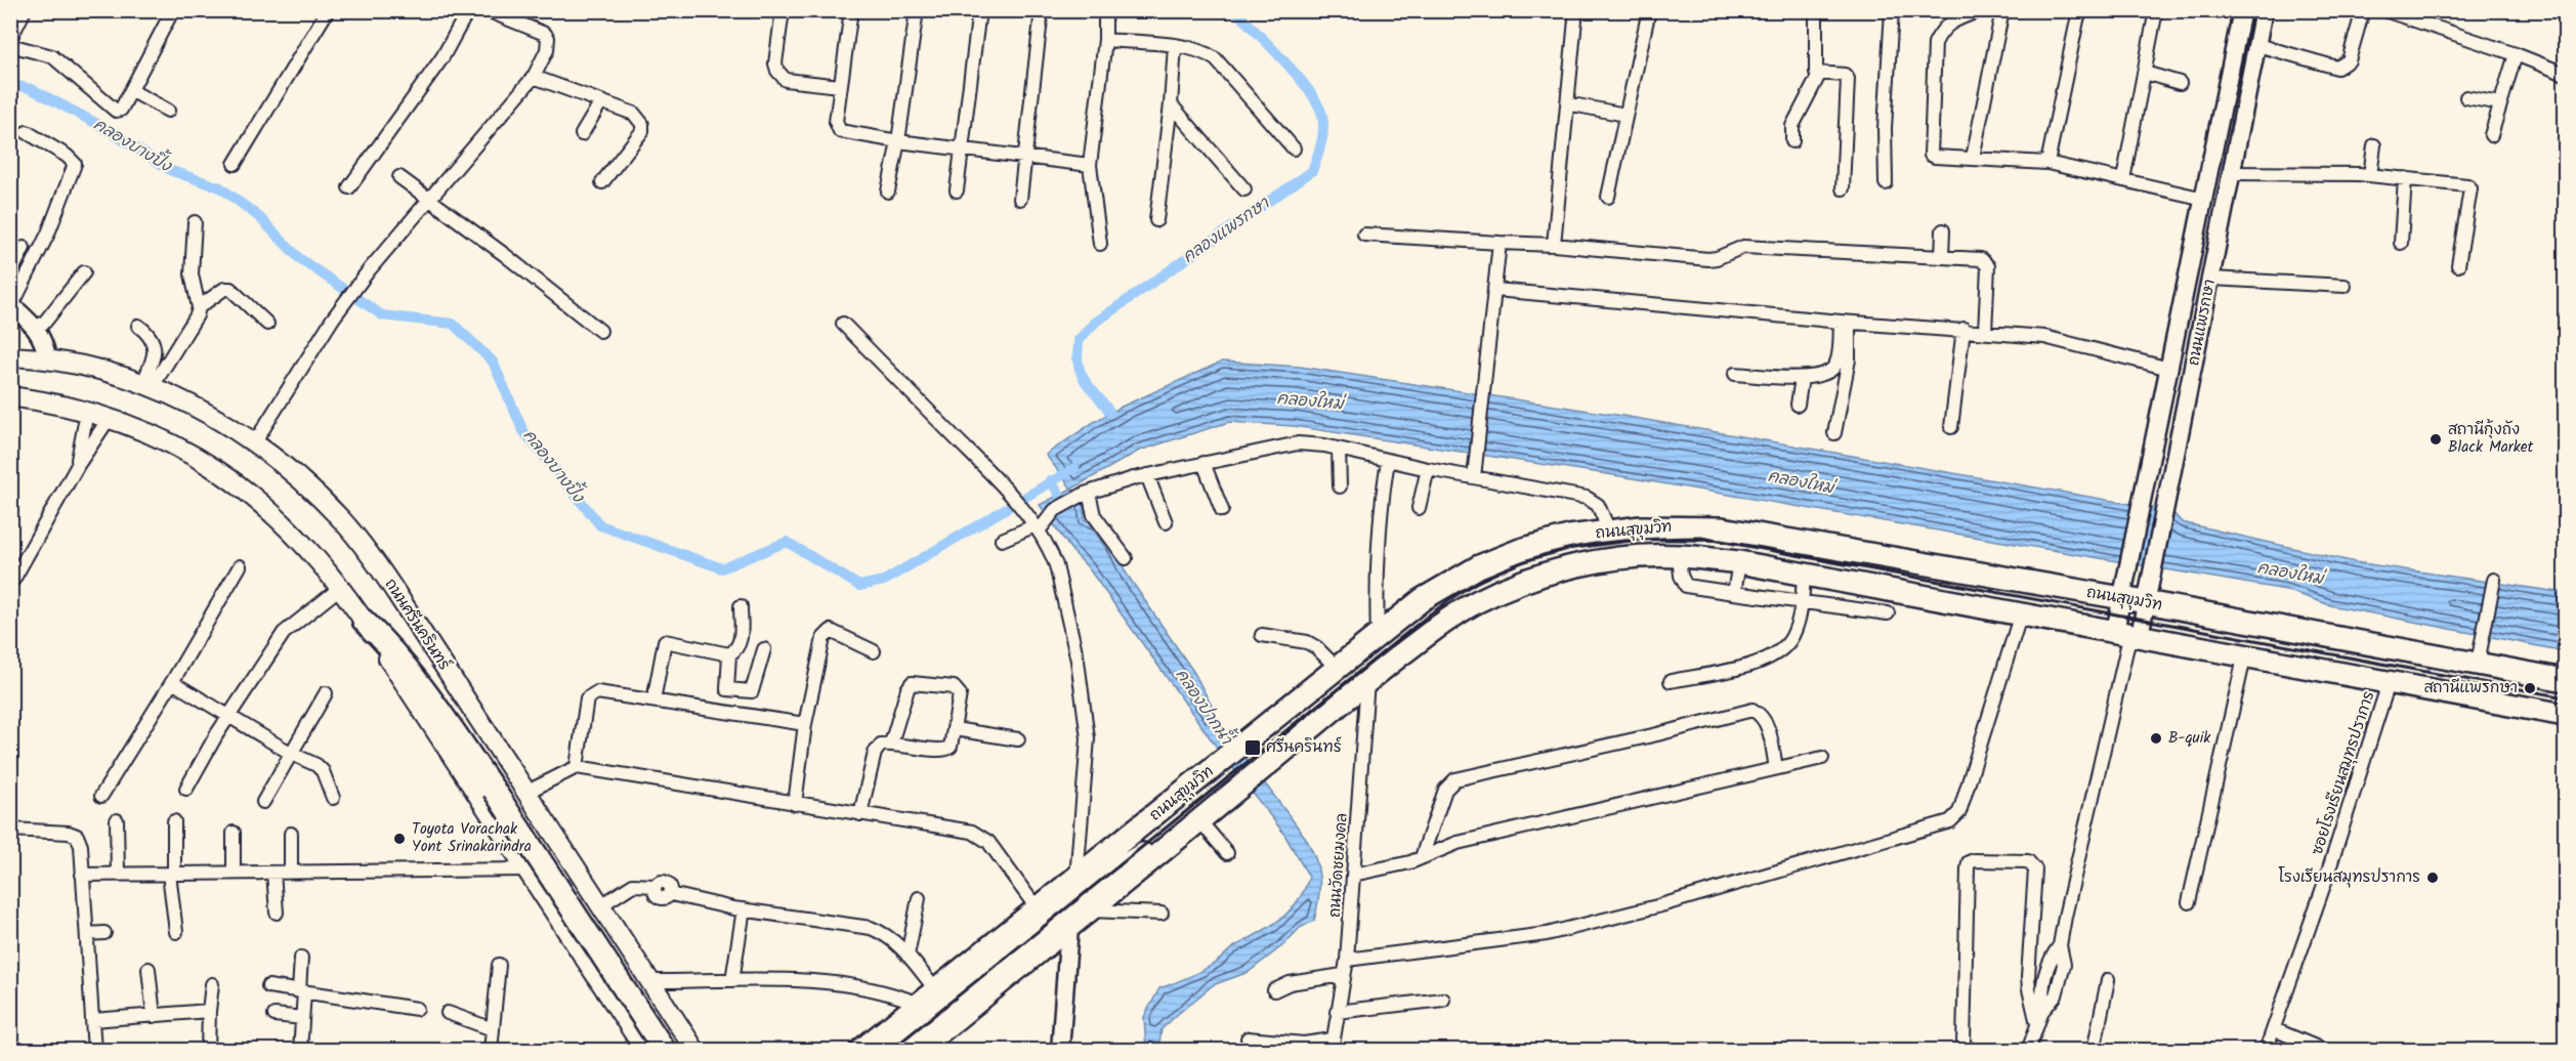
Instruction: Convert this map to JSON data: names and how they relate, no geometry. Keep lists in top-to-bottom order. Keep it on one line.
{"streets":{"highway":["ถนนสุขุมวิท"],"main road":["ถนนแพรกษา","ถนนศรีนครินทร์"],"street":["ซอยโรงเรียนสมุทรปราการ","ถนนวัดชยมงคล"]},"crossings":[["ถนนแพรกษา","ถนนสุขุมวิท"],["ถนนสุขุมวิท","ซอยโรงเรียนสมุทรปราการ"],["ถนนสุขุมวิท","ถนนวัดชยมงคล"]],"water":["คลองบางปิ้ง","คลองแพรกษา","คลองใหม่","คลองปากน้ำ"],"places":{"other":["สถานีกุ้งถัง Black Market","สถานีแพรกษา","B-quik","Toyota Vorachak Yont Srinakarindra","โรงเรียนสมุทรปราการ"],"transit":["ศรีนครินทร์"]}}
